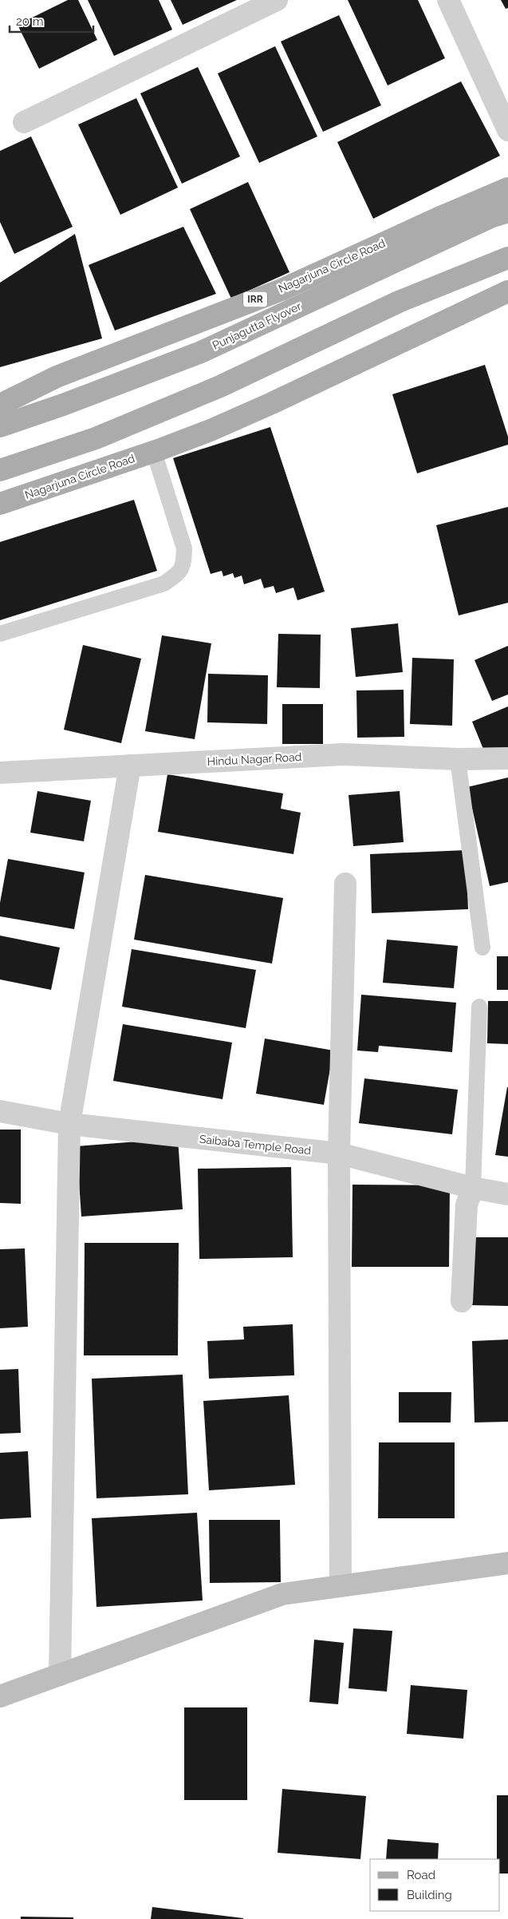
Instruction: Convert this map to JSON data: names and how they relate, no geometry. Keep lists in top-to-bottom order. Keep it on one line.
{"streets":{"main road":["Nagarjuna Circle Road","IRR","Punjagutta Flyover"],"street":["Hindu Nagar Road","Saibaba Temple Road"]},"legend":["Road","Building"],"scale_bar":"20 m"}
